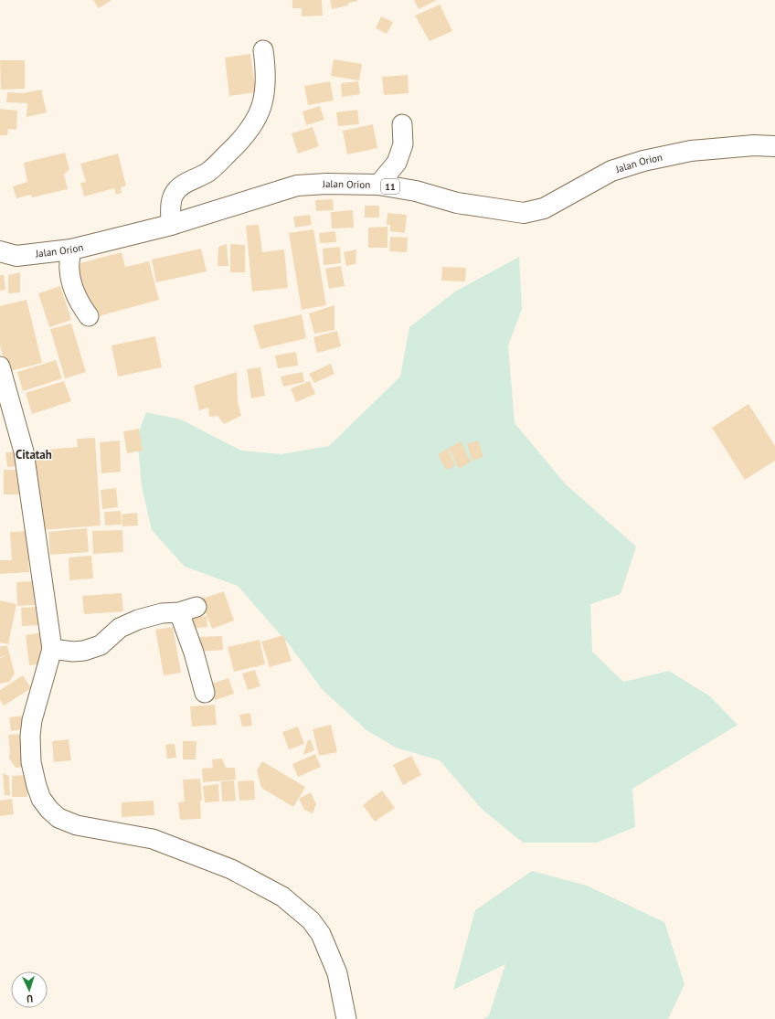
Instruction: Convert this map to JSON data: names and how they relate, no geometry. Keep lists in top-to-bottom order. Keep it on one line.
{"streets":{"highway":["Jalan Orion","11"]},"districts":["Citatah"],"north":"bottom"}
